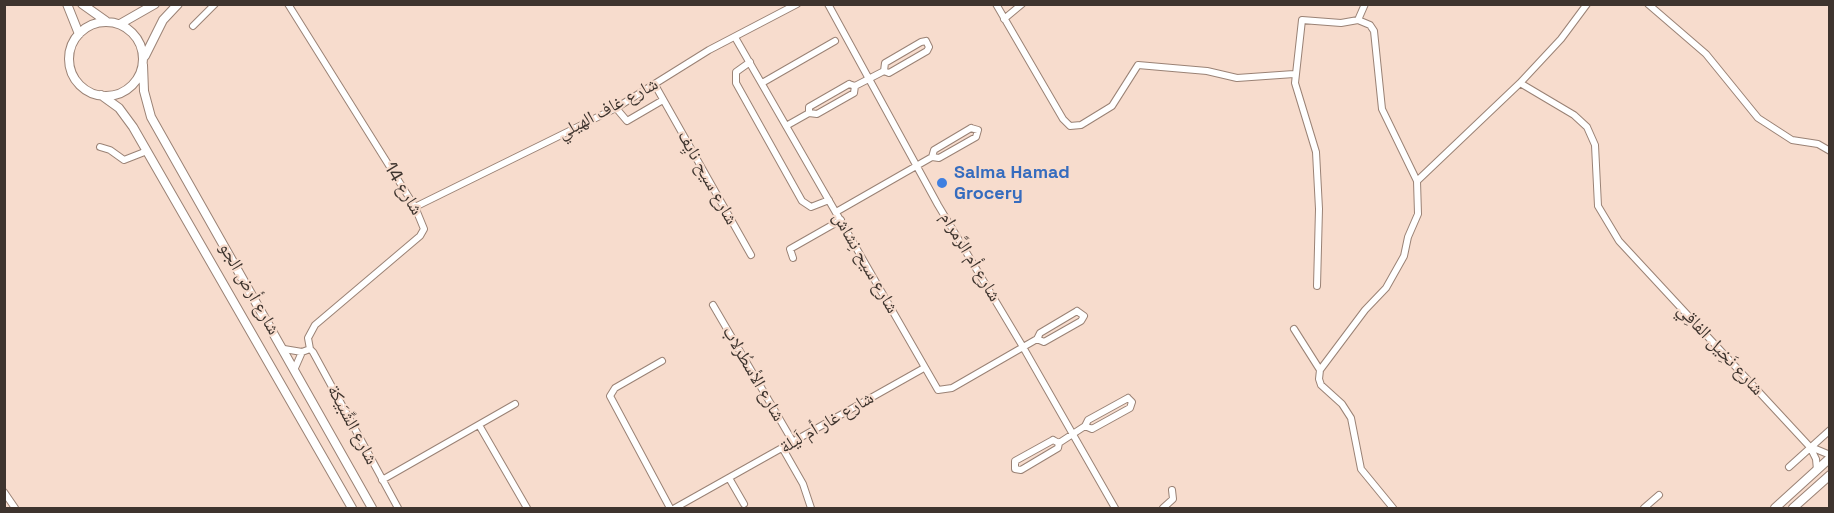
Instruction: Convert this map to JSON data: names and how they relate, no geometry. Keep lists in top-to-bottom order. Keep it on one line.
{"streets":{"main road":["شارع أرض الجو"],"street":["شارع غاف الهيلي","شارع سيح نايِف","شارع 14","شارع أم الرَّمرام","شارع سيح نِشاش","شارع نَخِيل الفاقِي","شارع الأسطُرلاب","شارع غار أم لَيلة","شارع الشِّبَيكة"]},"crossings":[["شارع غاف الهيلي","شارع سيح نايِف"],["شارع غاف الهيلي","شارع 14"],["شارع غاف الهيلي","شارع سيح نِشاش"],["شارع 14","شارع الشِّبَيكة"],["شارع أم الرَّمرام","شارع سيح نِشاش"],["شارع سيح نِشاش","شارع غار أم لَيلة"],["شارع الأسطُرلاب","شارع غار أم لَيلة"]],"places":["Salma Hamad Grocery"]}
